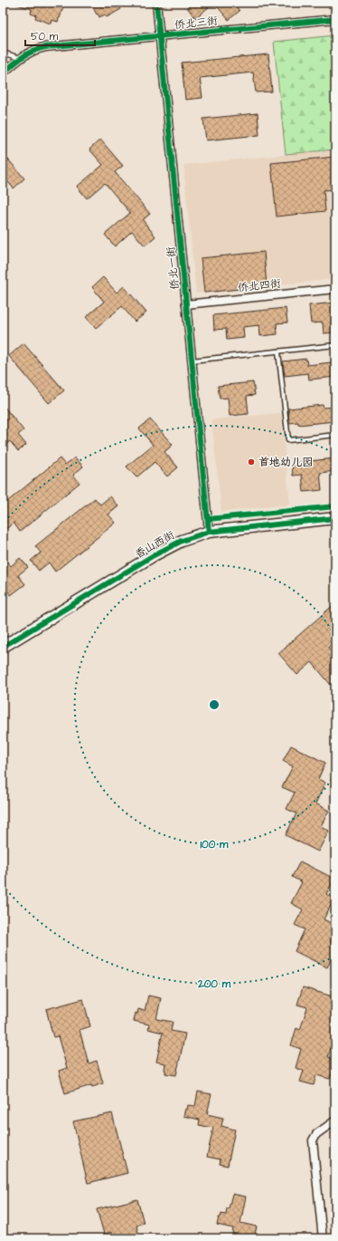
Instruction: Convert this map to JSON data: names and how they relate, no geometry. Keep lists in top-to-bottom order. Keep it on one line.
{"streets":{"street":["侨北三街","侨北一街","侨北四街","香山西街"]},"crossings":[["侨北三街","侨北一街"],["侨北一街","侨北四街"],["侨北一街","香山西街"]],"places":["首地幼儿园"],"scale_bar":"50 m","rings":["100 m","200 m"]}
